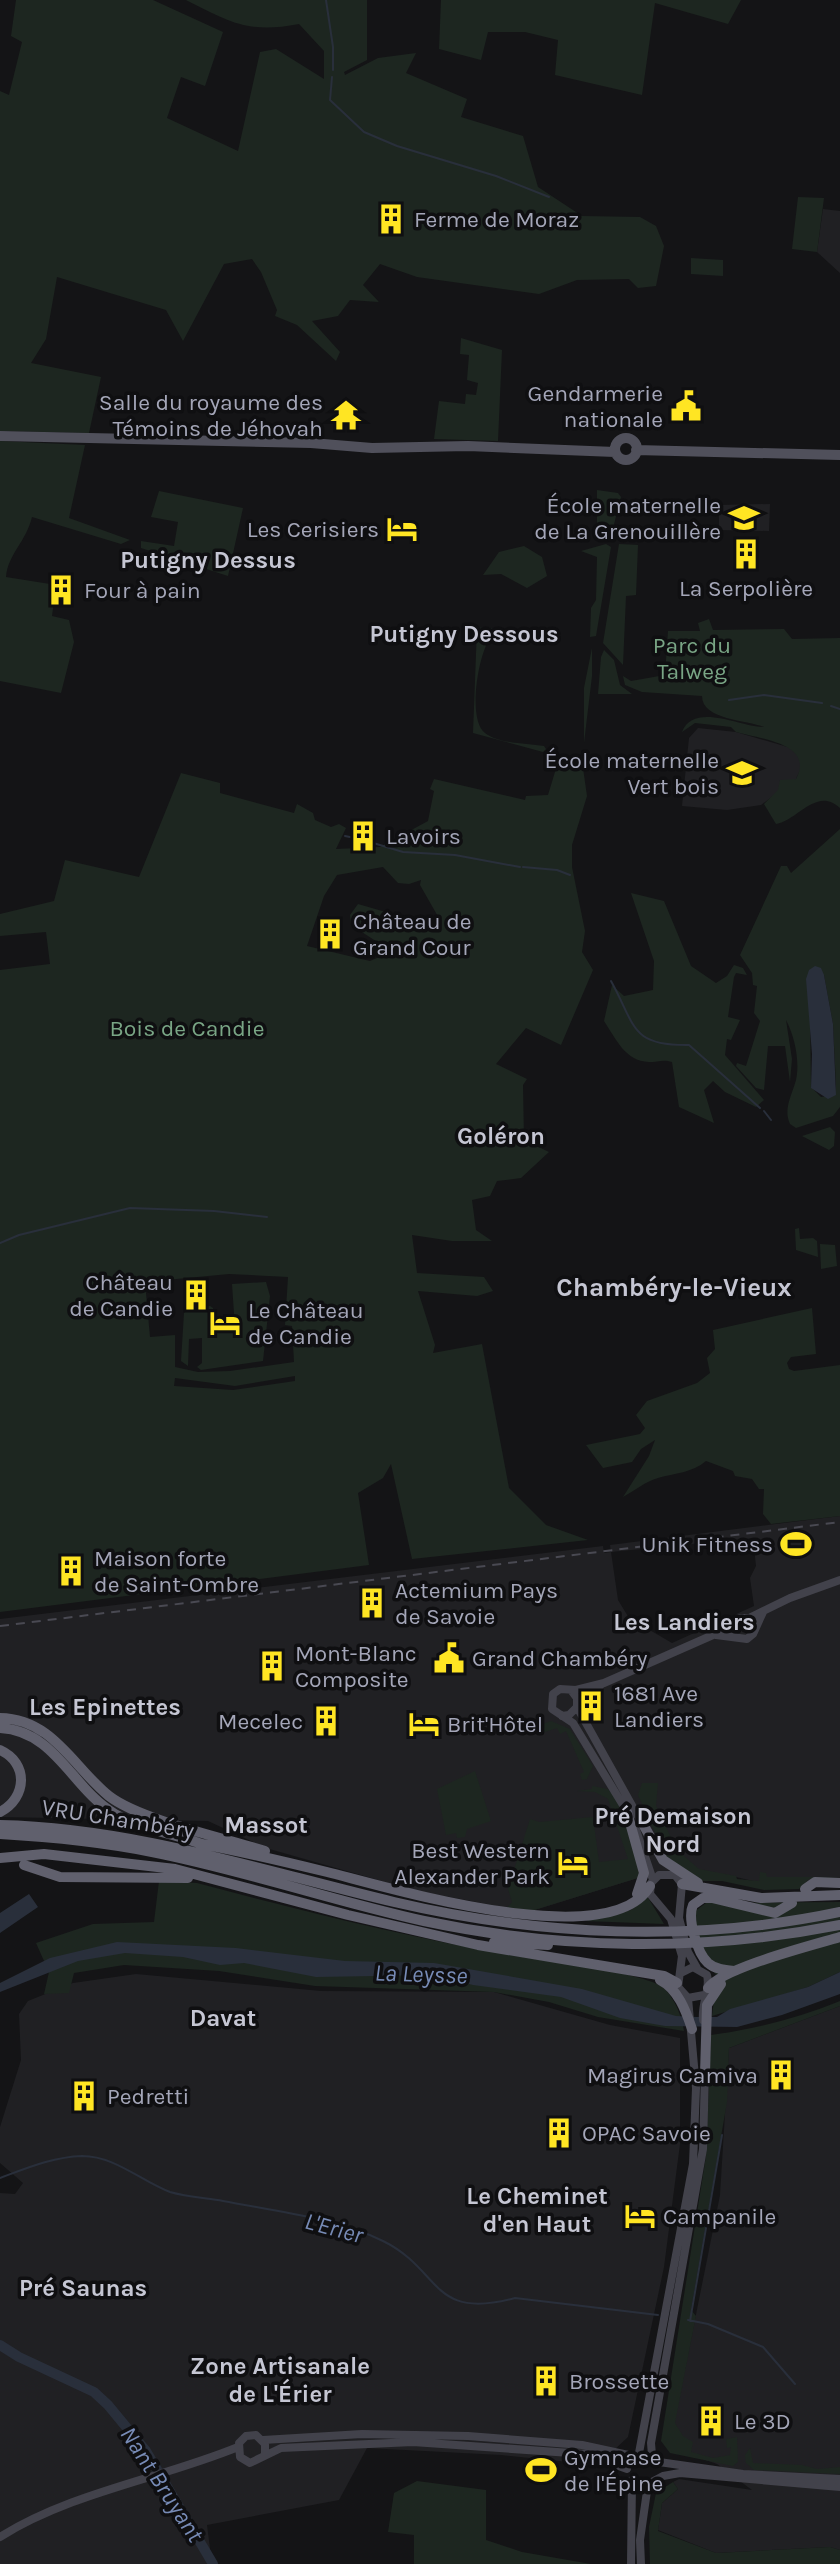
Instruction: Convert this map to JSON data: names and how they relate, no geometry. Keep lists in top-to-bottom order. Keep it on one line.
{"streets":{"highway":["VRU Chambéry"]},"districts":["Putigny Dessus","Putigny Dessous","Goléron","Chambéry-le-Vieux","Les Landiers","Les Epinettes","Pré Demaison Nord","Massot","Davat","Le Cheminet d'en Haut","Pré Saunas","Zone Artisanale de L'Érier"],"water":["La Leysse","L'Erier","Nant Bruyant"],"parks":["Parc du Talweg","Bois de Candie"],"places":{"building":["Ferme de Moraz","La Serpolière","Four à pain","Lavoirs","Château de Grand Cour","Château de Candie","Maison forte de Saint-Ombre","Actemium Pays de Savoie","Mont-Blanc Composite","1681 Ave Landiers","Mecelec","Magirus Camiva","Pedretti","OPAC Savoie","Brossette","Le 3D"],"public building":["Gendarmerie nationale","Grand Chambéry"],"temple":["Salle du royaume des Témoins de Jéhovah"],"school or university":["École maternelle de La Grenouillère","École maternelle Vert bois"],"hotel":["Les Cerisiers","Le Château de Candie","Brit'Hôtel","Best Western Alexander Park","Campanile"],"sports":["Unik Fitness","Gymnase de l'Épine"]}}
